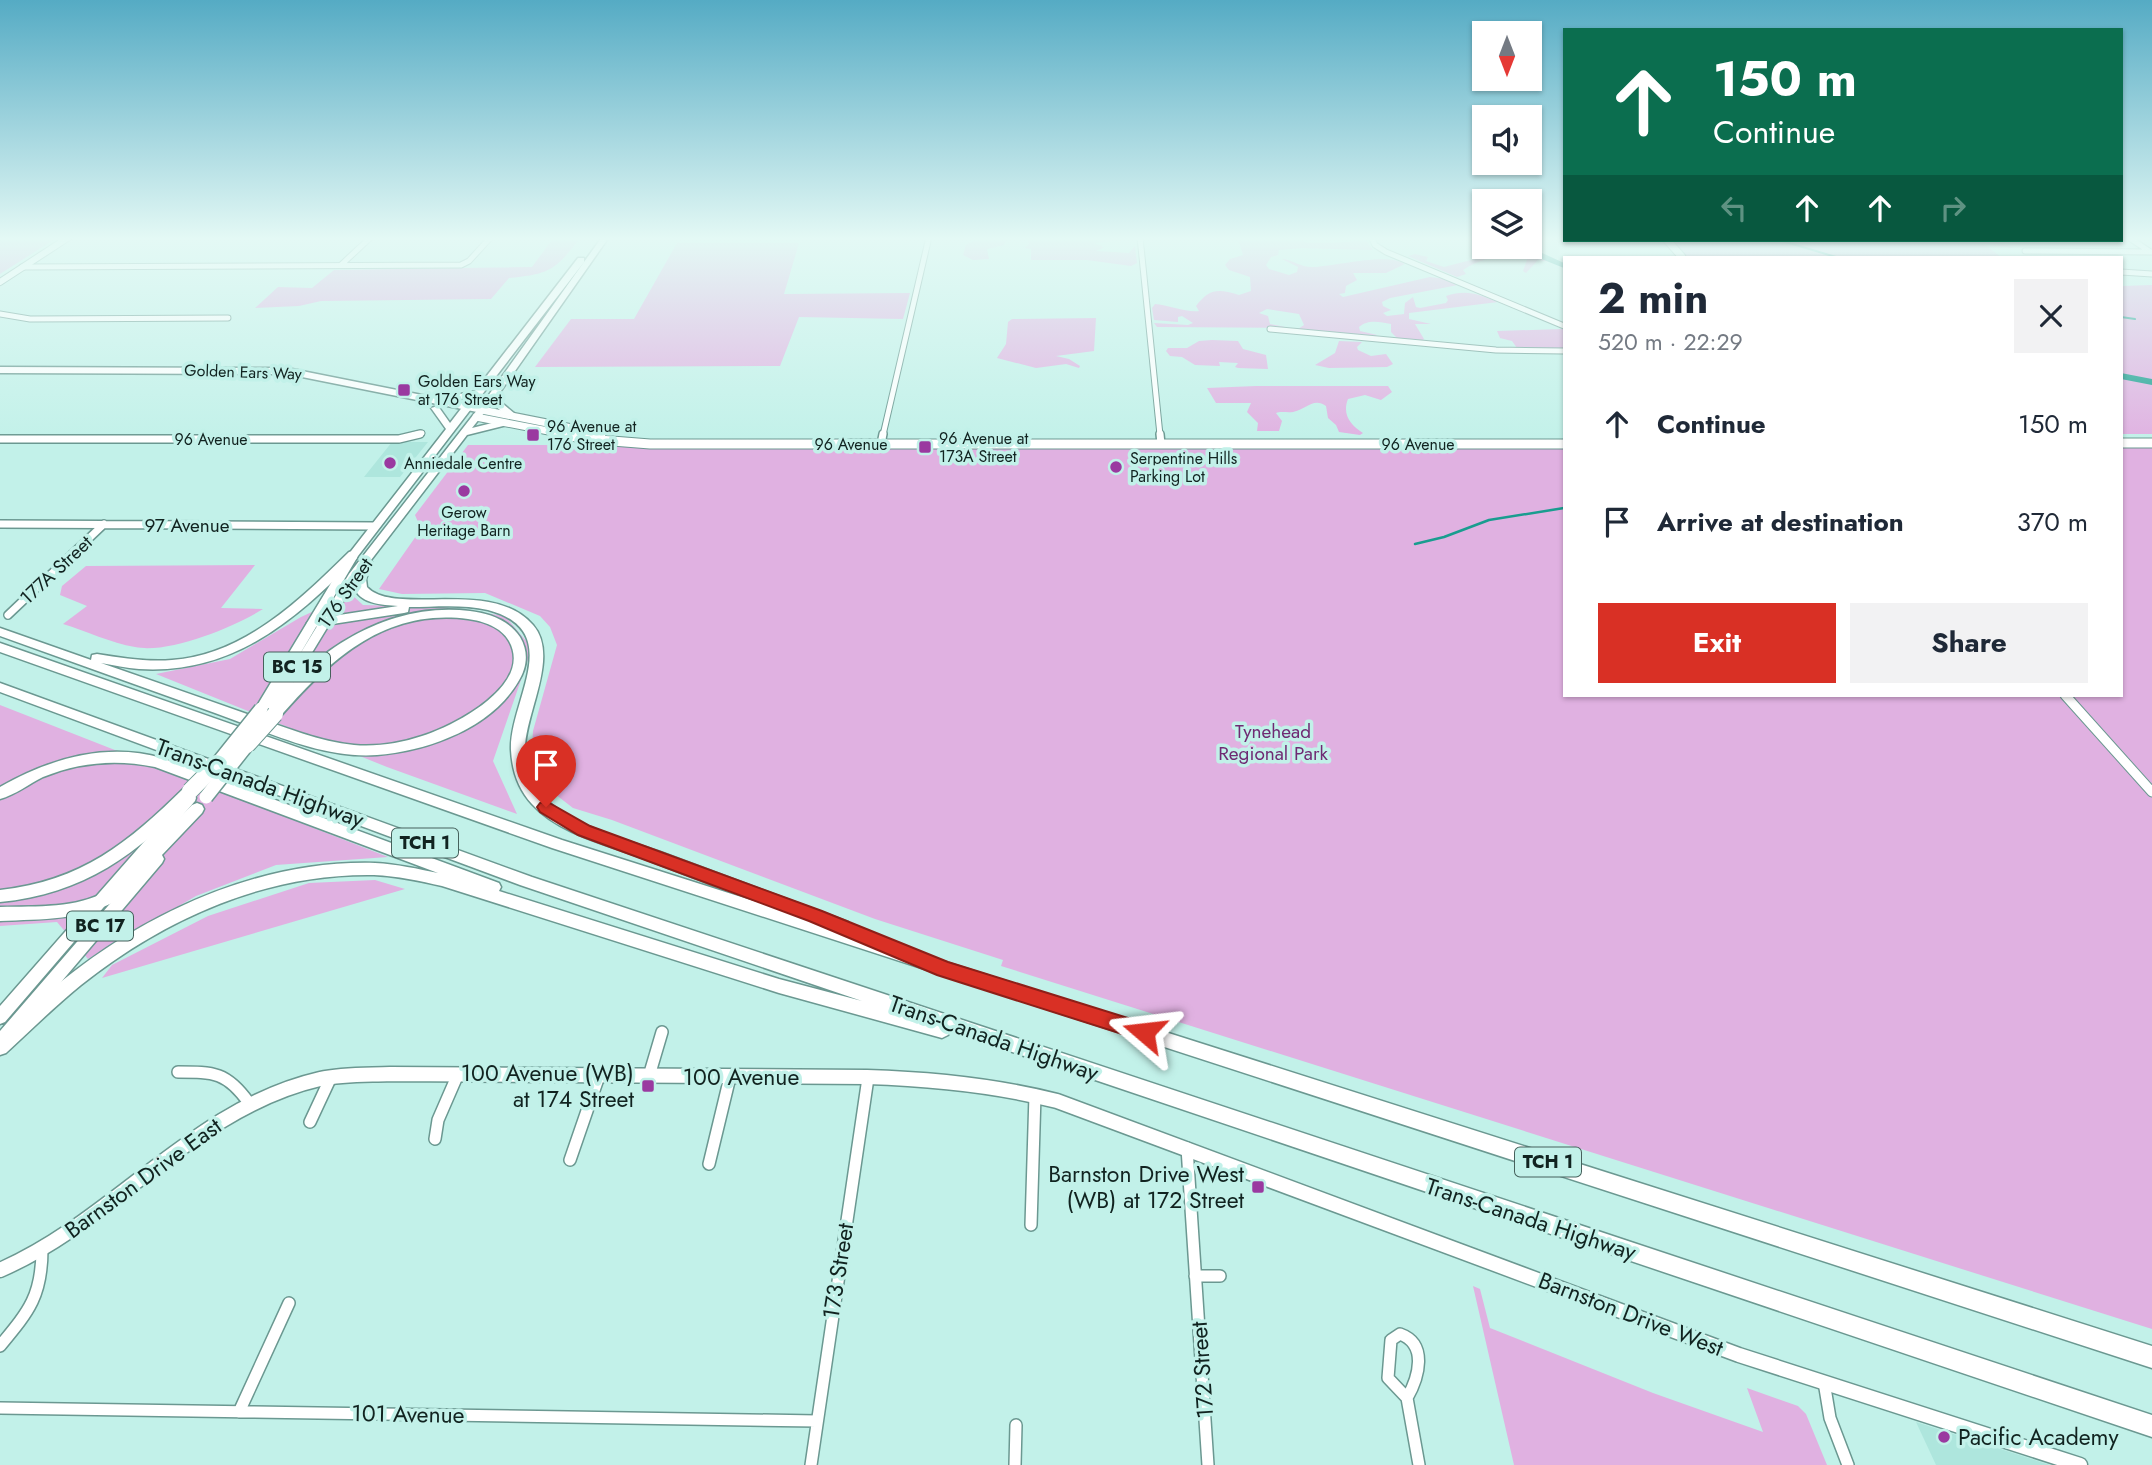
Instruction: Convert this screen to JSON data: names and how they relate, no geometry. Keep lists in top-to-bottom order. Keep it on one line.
{"streets":{"highway":["Trans-Canada Highway","TCH 1"],"main road":["Golden Ears Way","96 Avenue","176 Street","BC 15","BC 17"],"street":["97 Avenue","177A Street","100 Avenue","Barnston Drive East","173 Street","Barnston Drive West","172 Street","101 Avenue"]},"crossings":[["Golden Ears Way","96 Avenue"],["Golden Ears Way","176 Street"],["96 Avenue","176 Street"],["97 Avenue","177A Street"],["97 Avenue","176 Street"],["100 Avenue","Barnston Drive East"],["100 Avenue","173 Street"],["100 Avenue","Barnston Drive West"],["100 Avenue","172 Street"],["173 Street","101 Avenue"],["Barnston Drive West","172 Street"]],"parks":["Tynehead Regional Park"],"places":{"transit":["Golden Ears Way at 176 Street","96 Avenue at 176 Street","96 Avenue at 173A Street","100 Avenue (WB) at 174 Street","Barnston Drive West (WB) at 172 Street"],"other":["Anniedale Centre","Serpentine Hills Parking Lot","Gerow Heritage Barn","Pacific Academy"]},"north":"bottom","page":{"turn":["150 m","Continue"],"heading":["2 min","520 m · 22:29"],"list":[{"name":"Continue","value":"150 m"},{"name":"Arrive at destination","value":"370 m"}],"buttons":["Exit","Share"]}}
